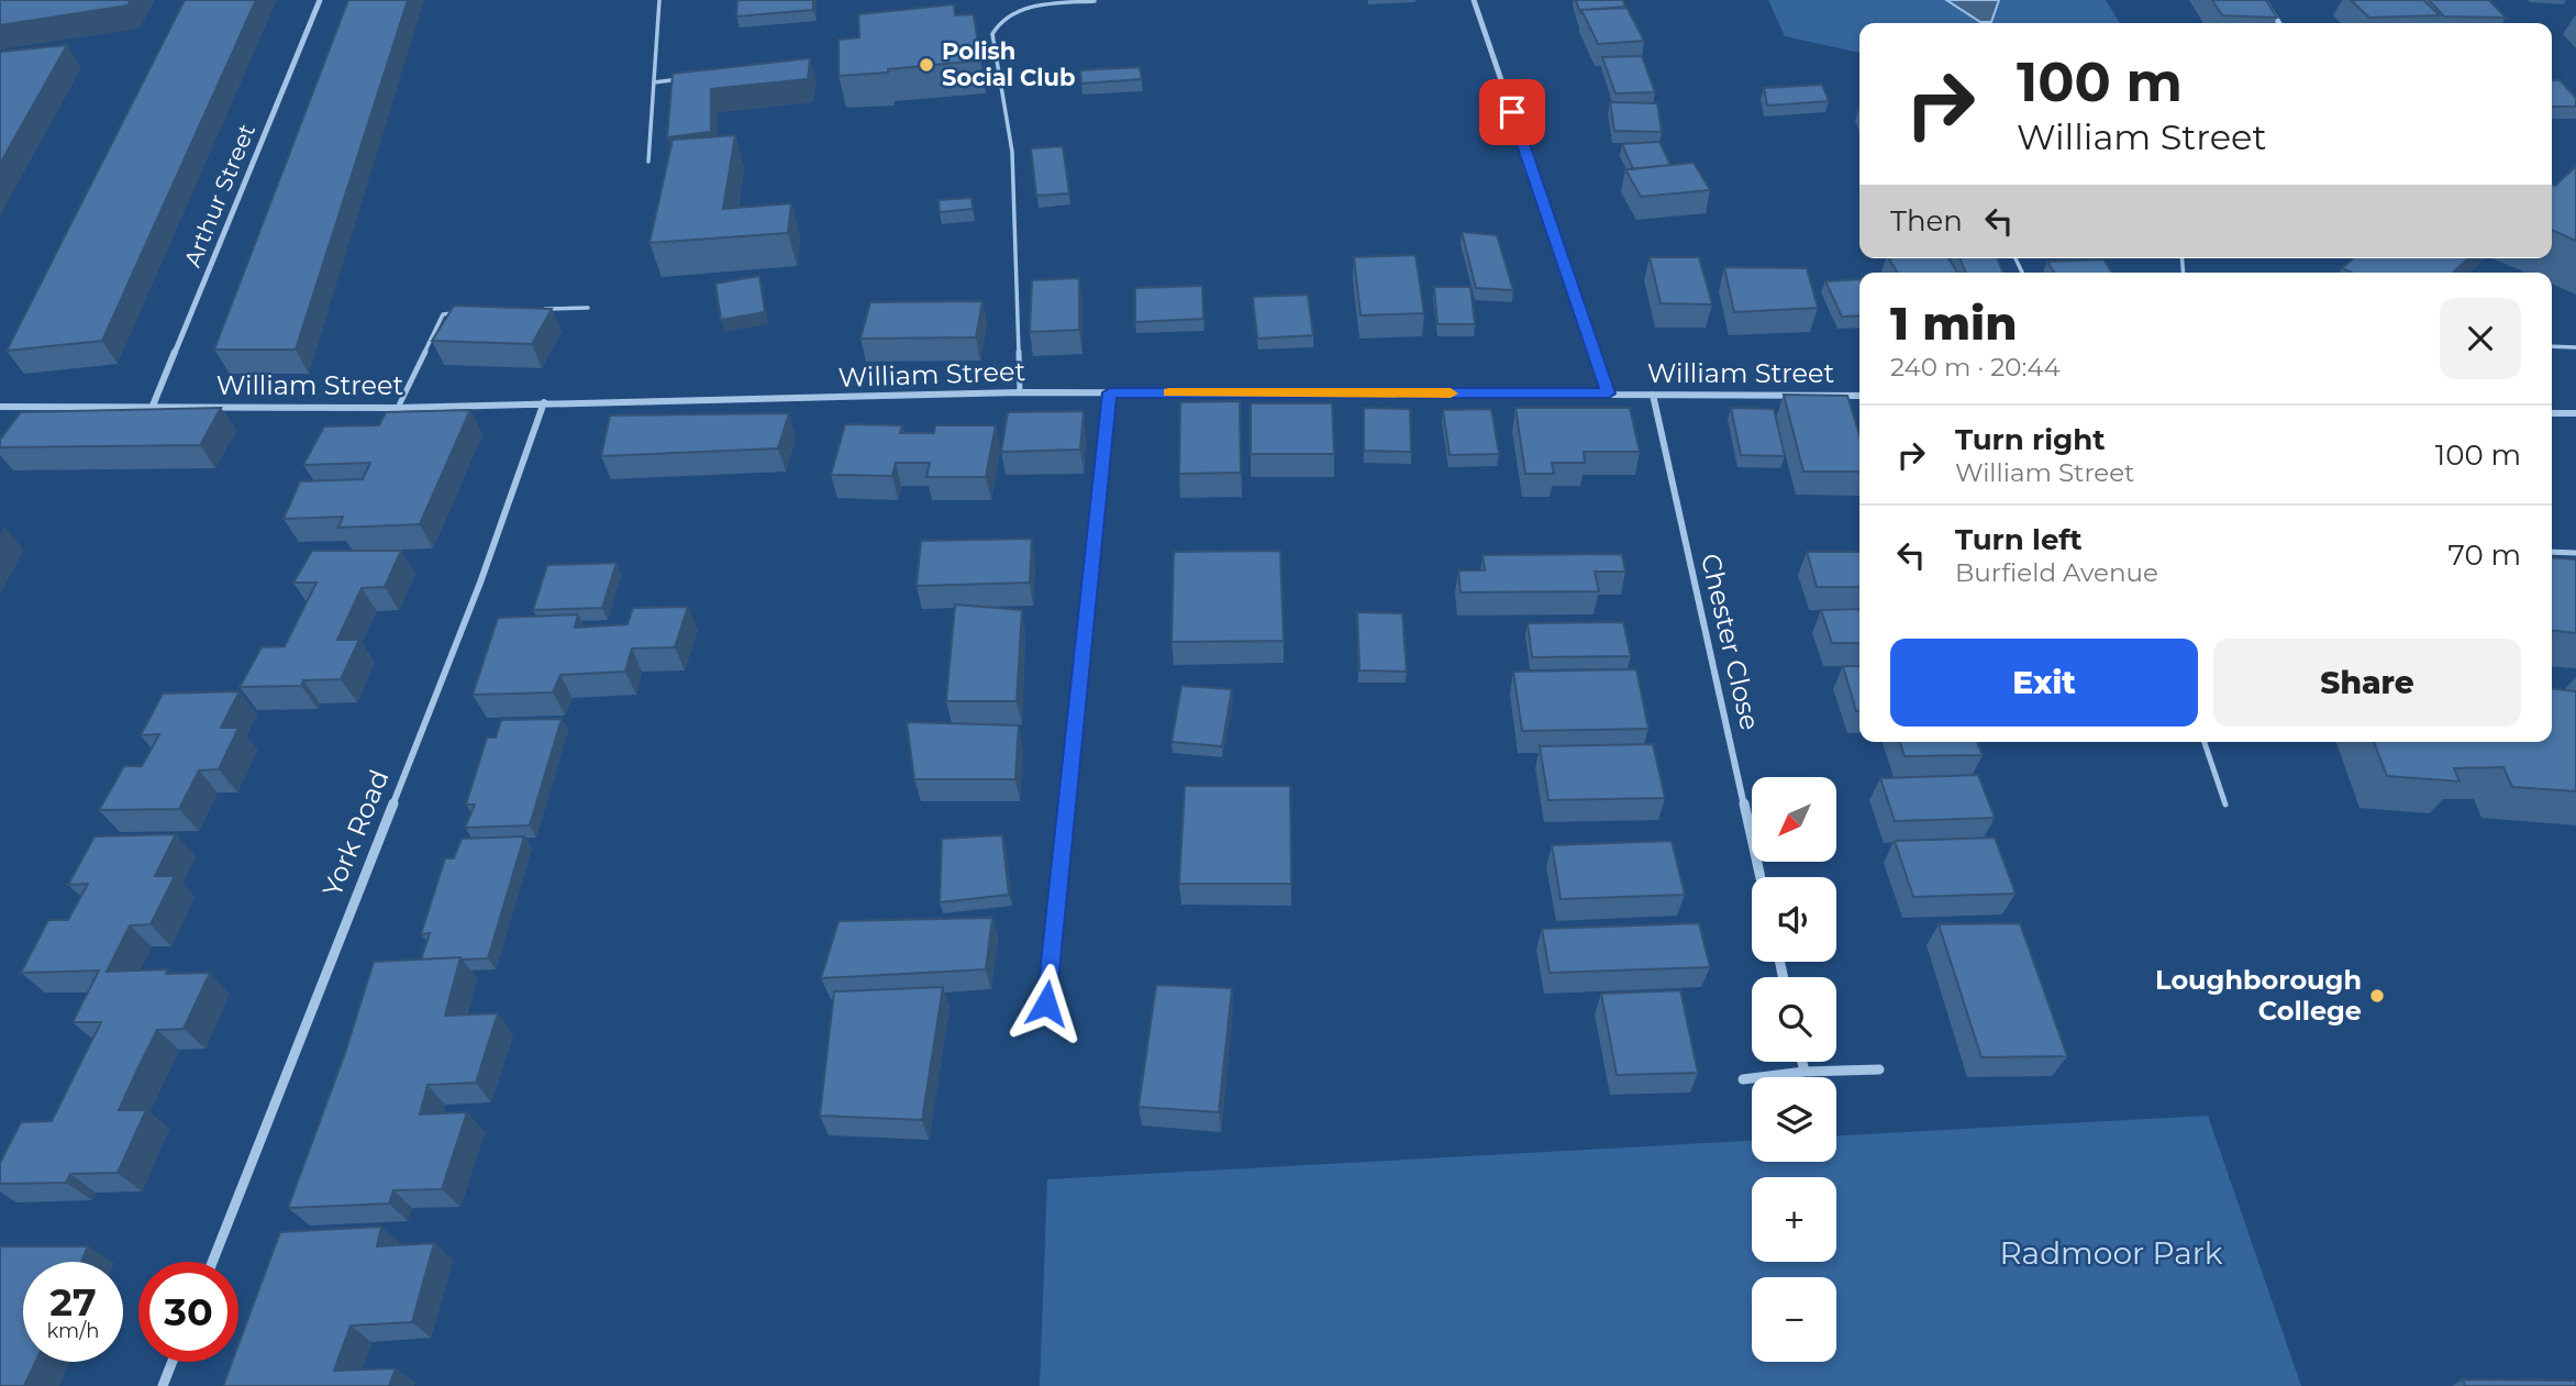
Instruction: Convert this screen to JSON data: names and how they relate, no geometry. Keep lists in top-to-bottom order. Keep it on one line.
{"streets":{"street":["Arthur Street","William Street","Chester Close","York Road"]},"crossings":[["Arthur Street","William Street"],["William Street","Chester Close"],["William Street","York Road"]],"parks":["Radmoor Park"],"places":["Polish Social Club","Loughborough College"],"north":"bottom left","page":{"turn":["100 m","William Street"],"then":"Then","heading":["1 min","240 m · 20:44"],"list":[{"name":"Turn right","note":"William Street","value":"100 m"},{"name":"Turn left","note":"Burfield Avenue","value":"70 m"}],"buttons":["Exit","Share"],"map_buttons":["+","−"],"speed":"27 km/h","limit":"30"}}
